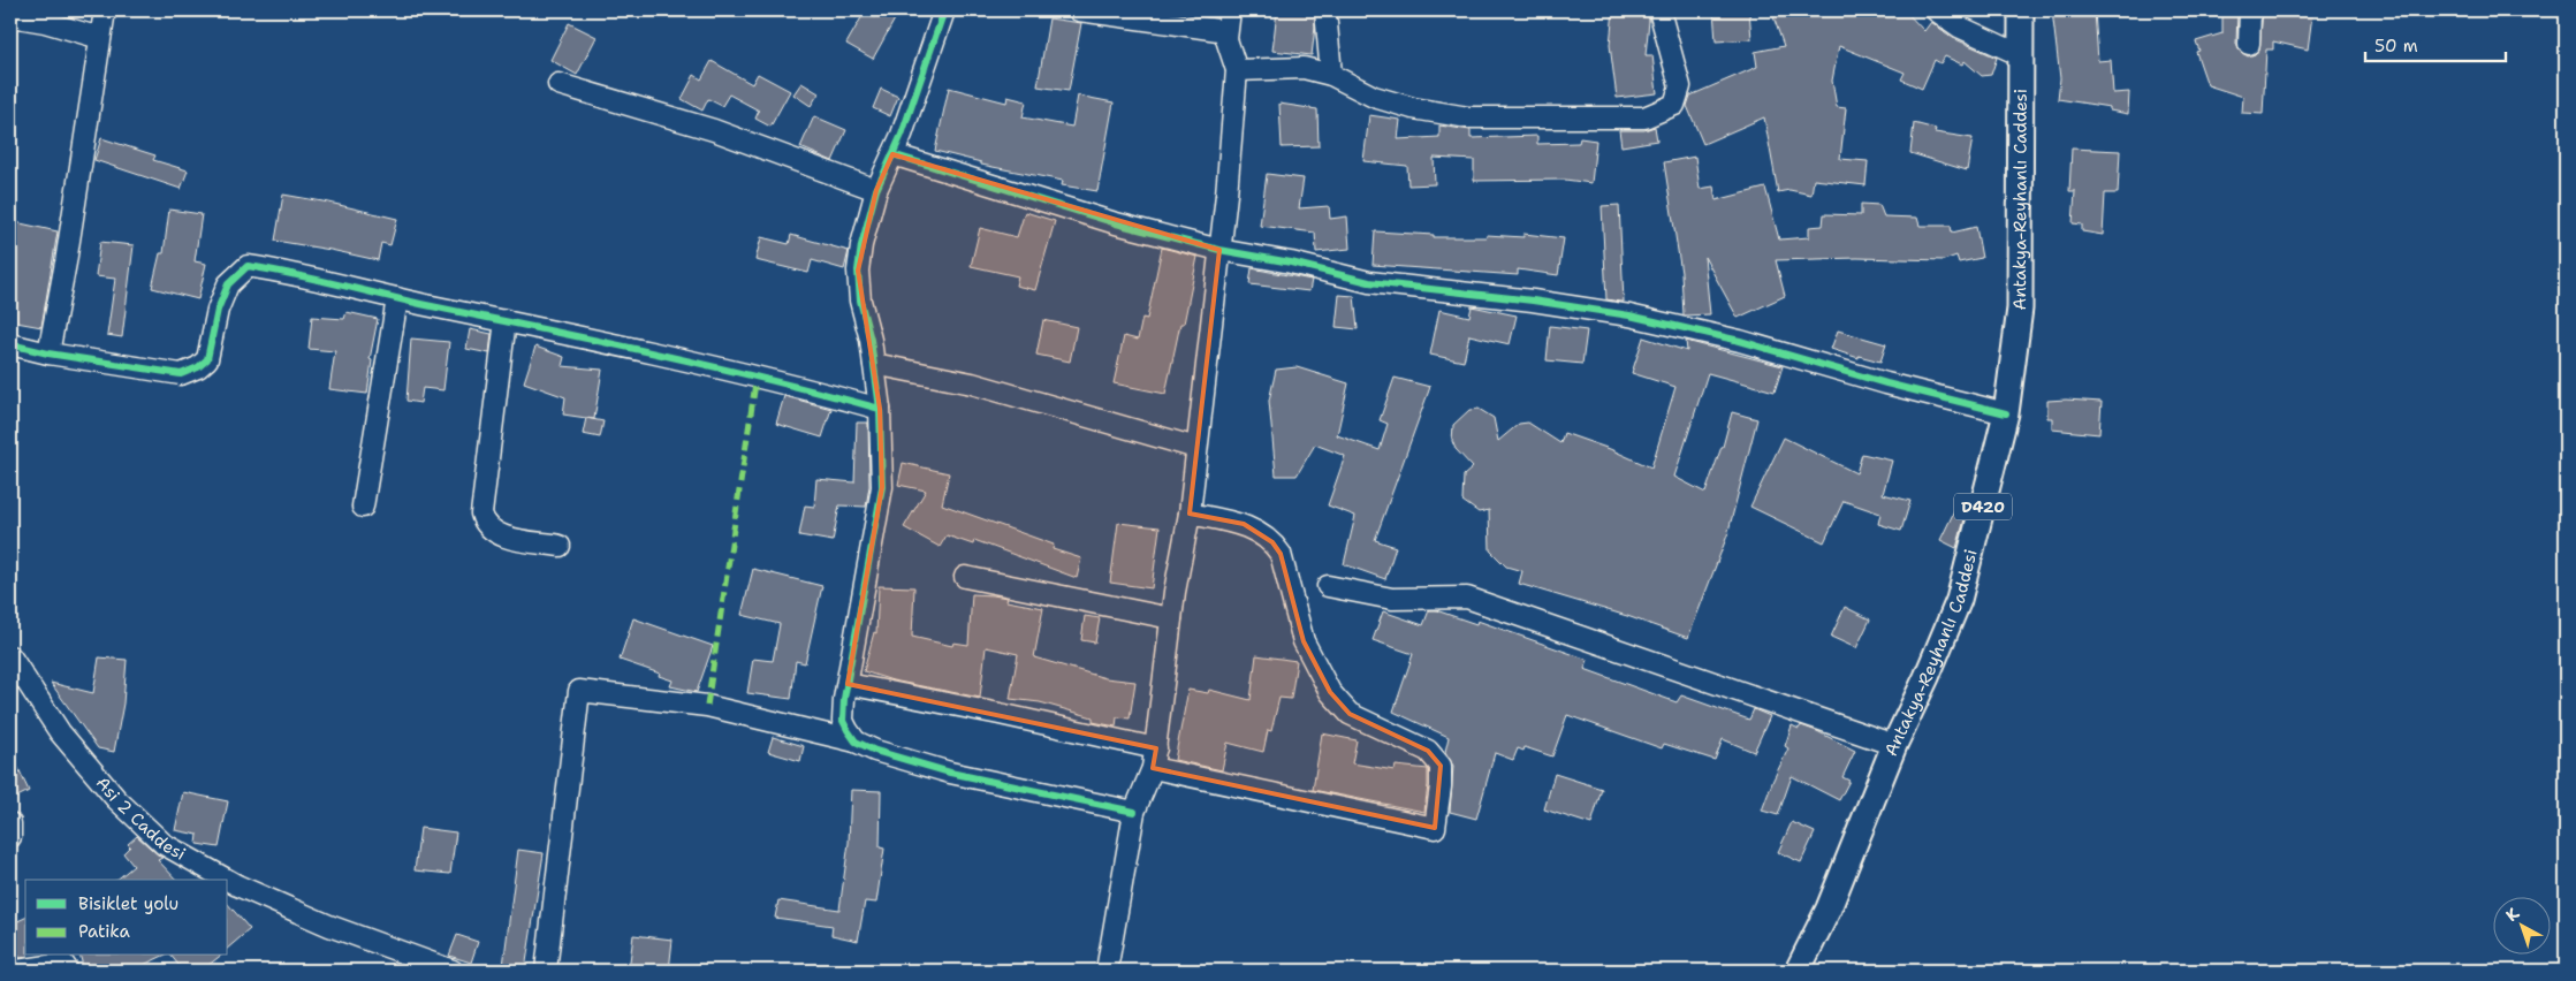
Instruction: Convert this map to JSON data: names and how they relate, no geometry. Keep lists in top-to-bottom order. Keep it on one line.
{"streets":{"main road":["Antakya-Reyhanlı Caddesi","D420"],"street":["Asi 2 Caddesi"]},"legend":["Bisiklet yolu","Patika"],"scale_bar":"50 m","north":"top left"}
